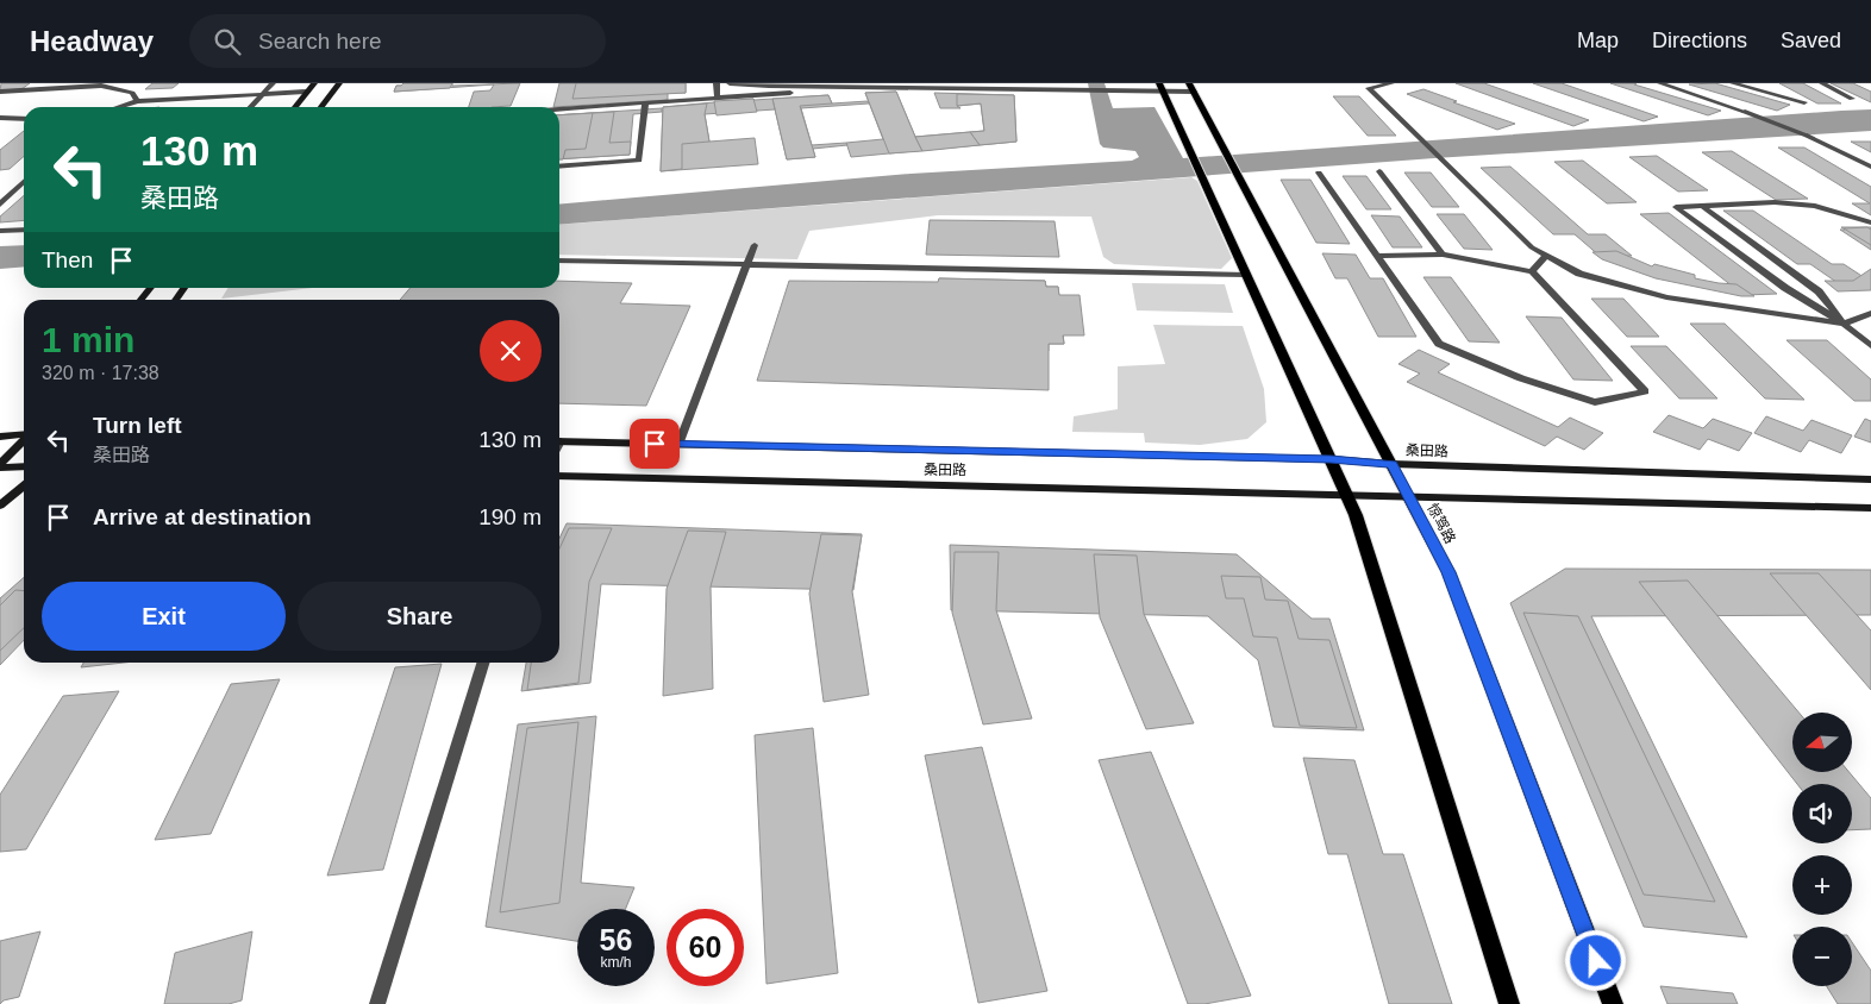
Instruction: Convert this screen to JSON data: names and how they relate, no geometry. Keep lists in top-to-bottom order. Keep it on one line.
{"streets":{"main road":["桑田路","惊驾路"]},"crossings":[["桑田路","惊驾路"]],"north":"left","page":{"header":"Headway","search":"Search here","nav":["Map","Directions","Saved"],"turn":["130 m","桑田路"],"then":"Then","heading":["1 min","320 m · 17:38"],"list":[{"name":"Turn left","note":"桑田路","value":"130 m"},{"name":"Arrive at destination","value":"190 m"}],"buttons":["Exit","Share"],"map_buttons":["+","−"],"speed":"56 km/h","limit":"60"}}
